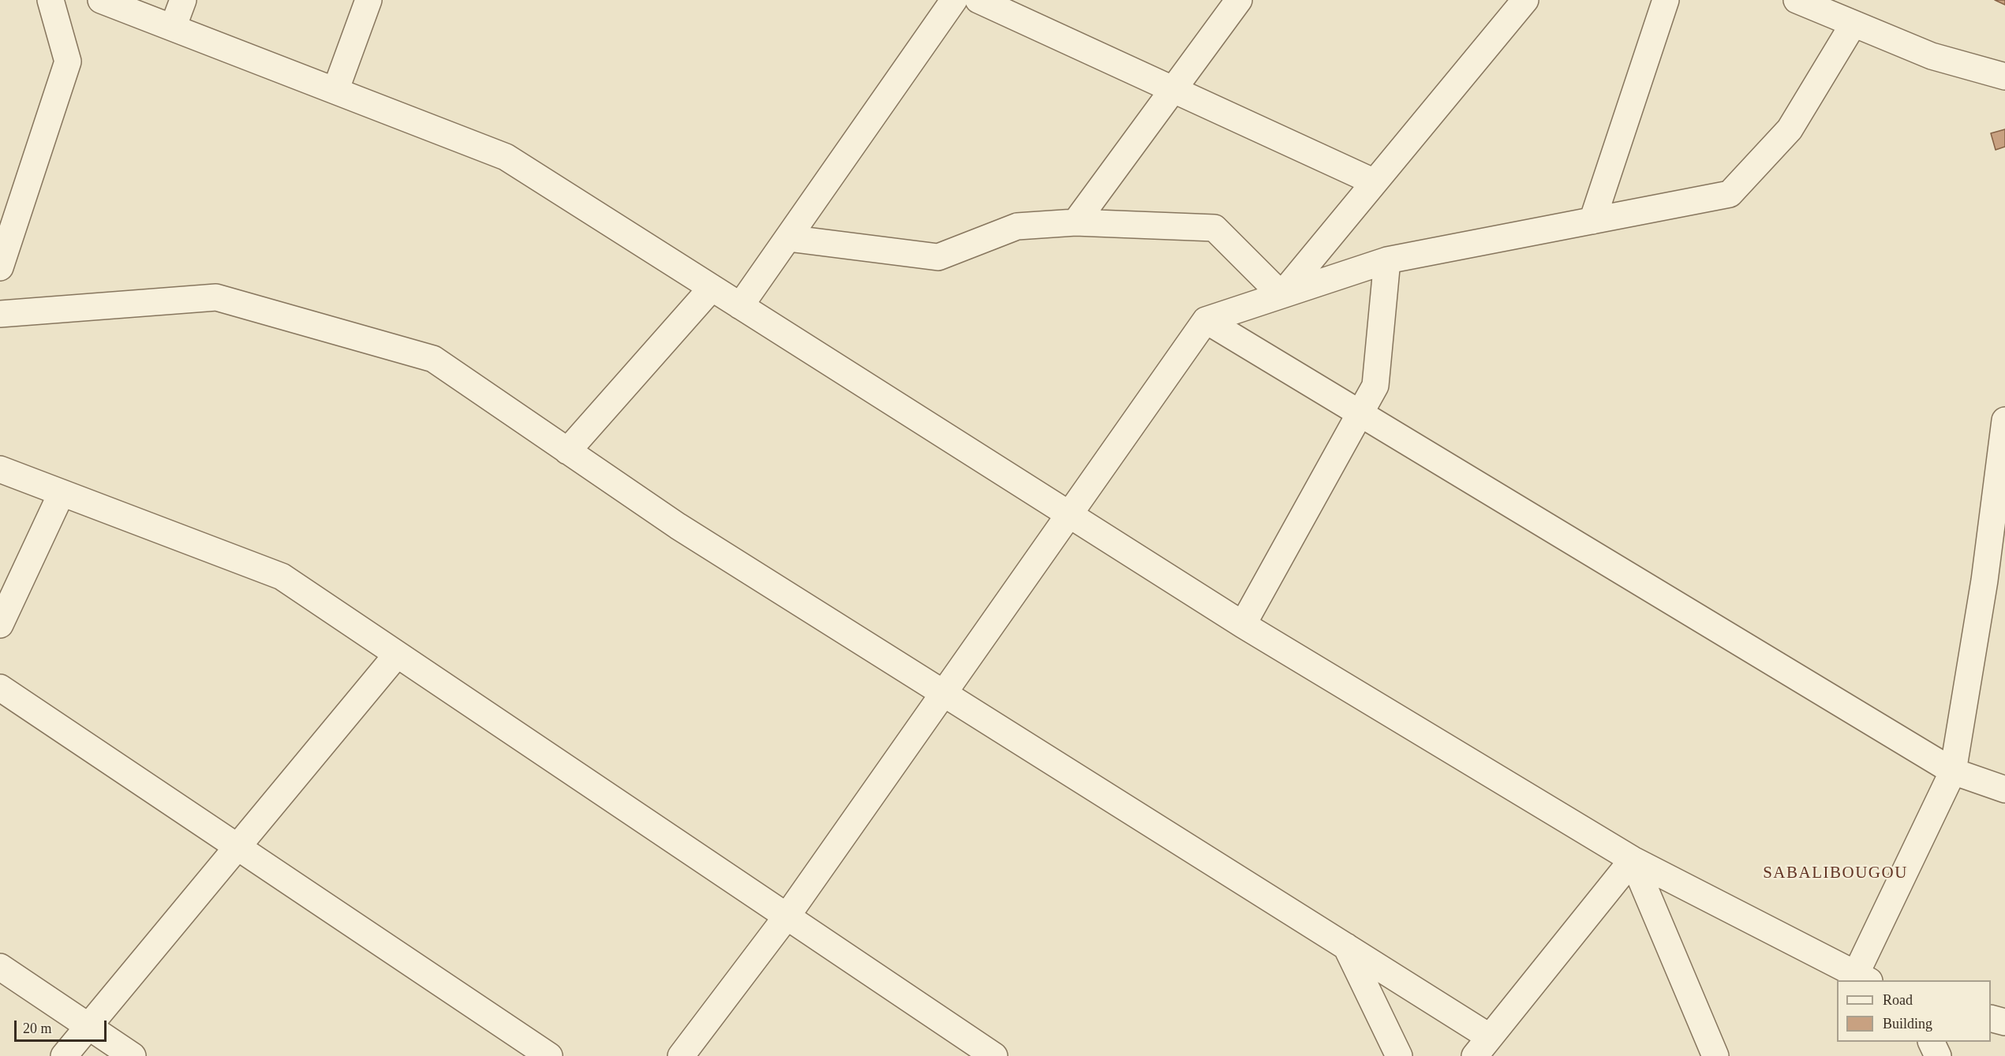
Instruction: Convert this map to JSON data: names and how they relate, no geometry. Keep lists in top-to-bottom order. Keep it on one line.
{"districts":["SABALIBOUGOU"],"legend":["Road","Building"],"scale_bar":"20 m"}
